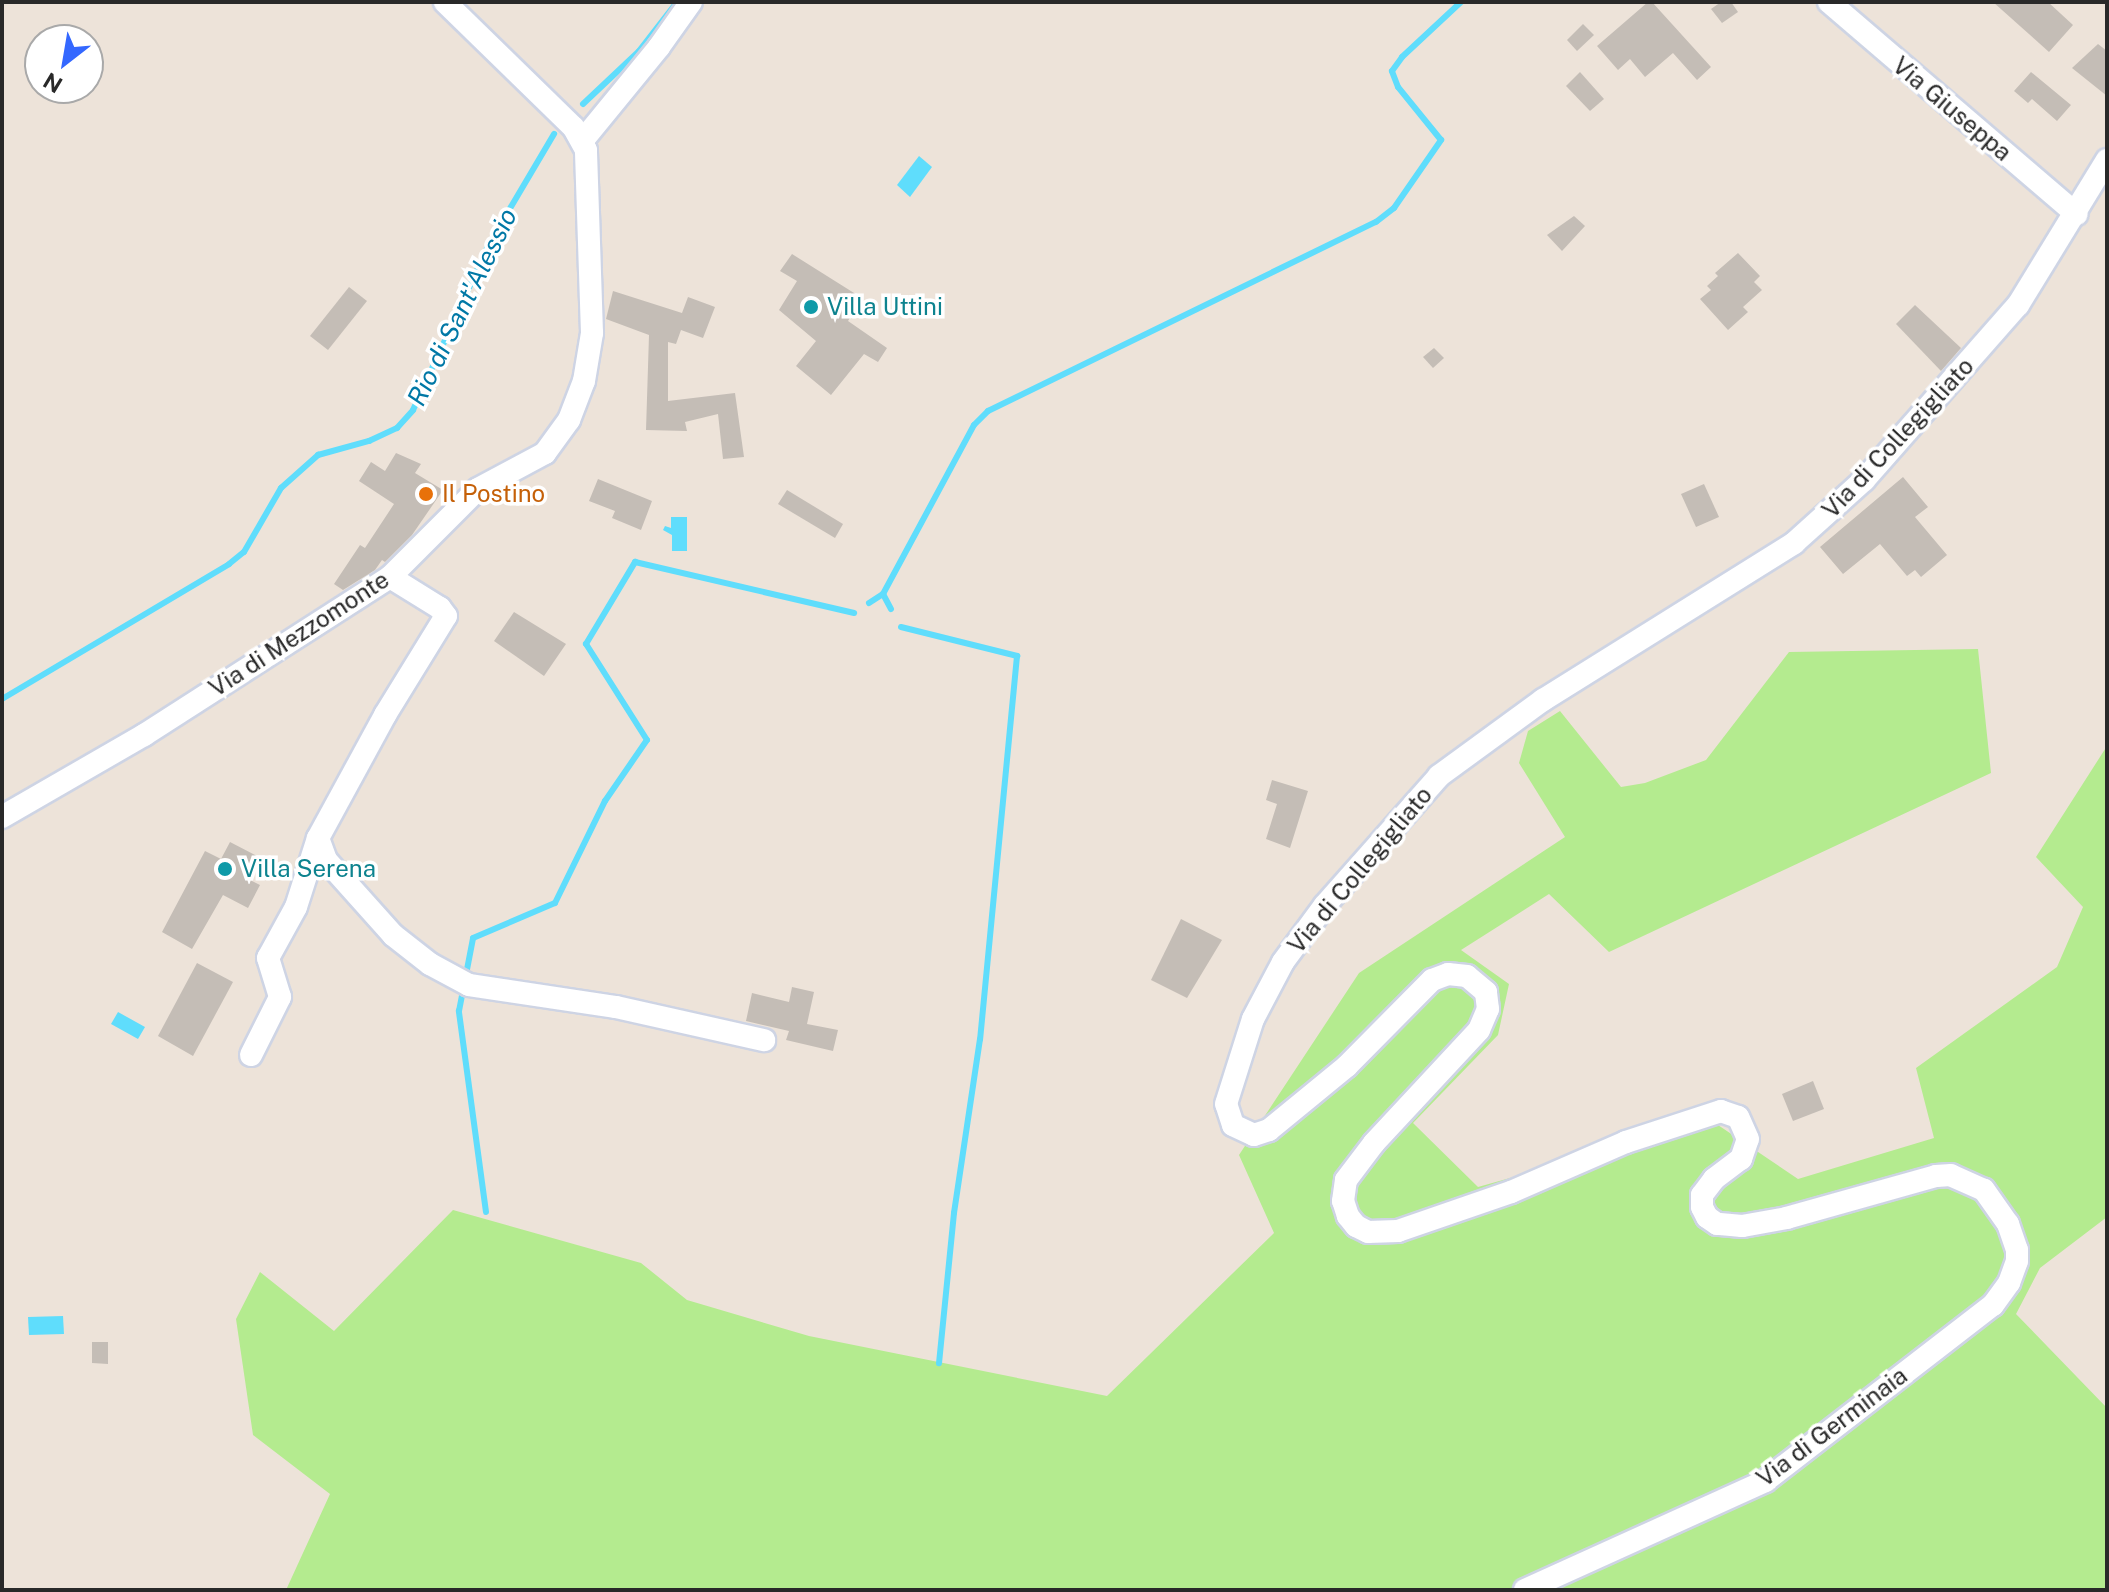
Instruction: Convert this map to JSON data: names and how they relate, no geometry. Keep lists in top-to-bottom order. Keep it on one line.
{"streets":{"street":["Via Giuseppa","Via di Collegigliato","Via di Mezzomonte","Via di Germinaia"]},"crossings":[["Via Giuseppa","Via di Collegigliato"],["Via di Collegigliato","Via di Germinaia"]],"water":["Rio di Sant'Alessio"],"places":["Villa Uttini","Il Postino","Villa Serena"],"north":"bottom left"}
